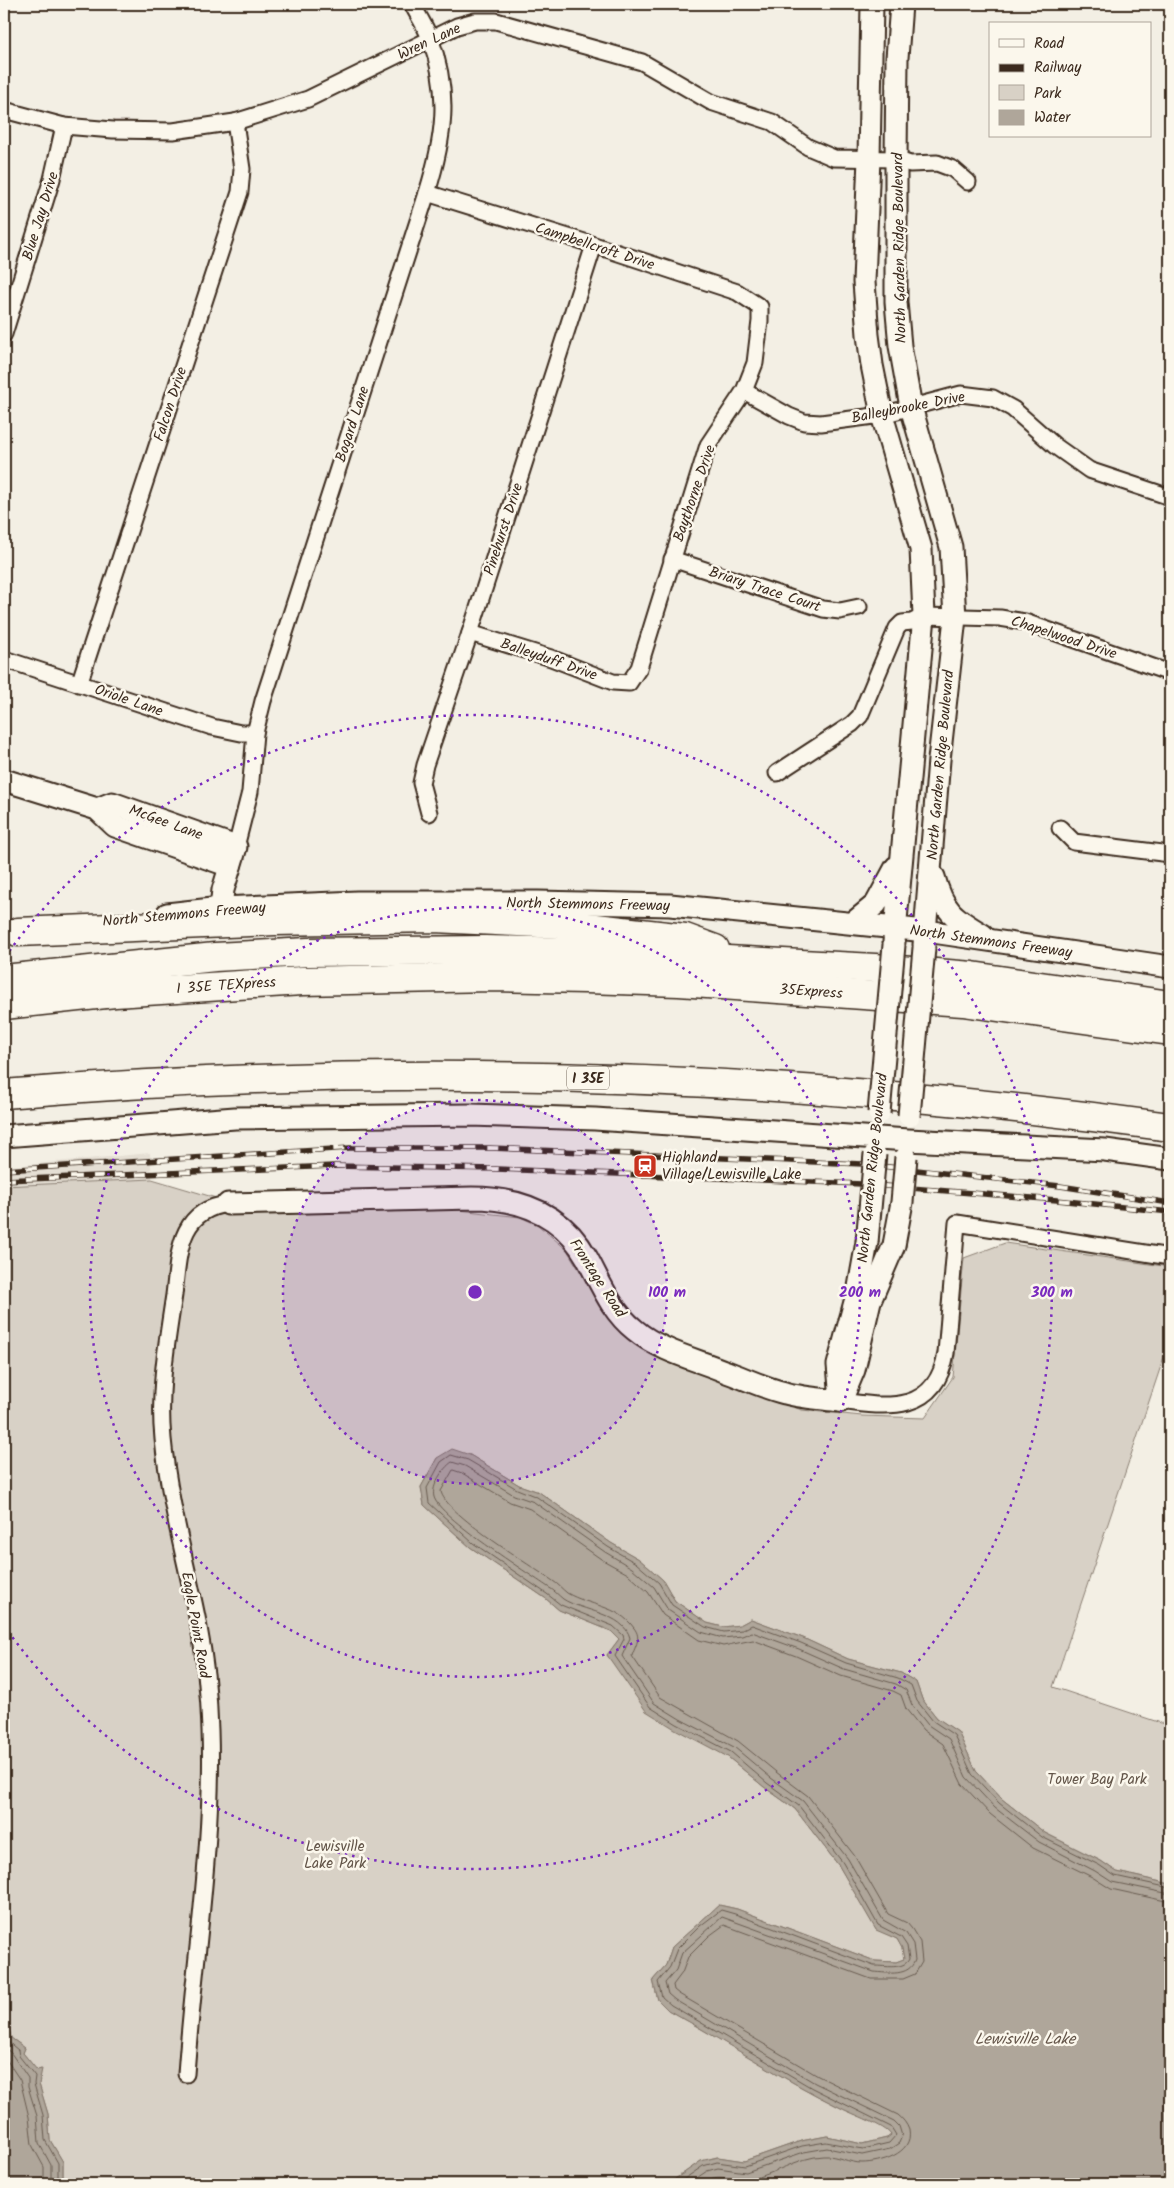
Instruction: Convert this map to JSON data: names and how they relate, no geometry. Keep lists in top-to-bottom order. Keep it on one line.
{"streets":{"highway":["I 35E TEXpress","35Express","I 35E"],"main road":["North Garden Ridge Boulevard","McGee Lane","North Stemmons Freeway","Frontage Road"],"street":["Wren Lane","Blue Jay Drive","Campbellcroft Drive","Falcon Drive","Balleybrooke Drive","Bogard Lane","Baythorne Drive","Pinehurst Drive","Briary Trace Court","Chapelwood Drive","Balleyduff Drive","Oriole Lane","Eagle Point Road"]},"crossings":[["Wren Lane","Blue Jay Drive"],["Wren Lane","North Garden Ridge Boulevard"],["Wren Lane","Falcon Drive"],["Wren Lane","Bogard Lane"],["Campbellcroft Drive","Bogard Lane"],["Campbellcroft Drive","Baythorne Drive"],["Campbellcroft Drive","Pinehurst Drive"],["North Garden Ridge Boulevard","Balleybrooke Drive"],["North Garden Ridge Boulevard","Chapelwood Drive"],["North Garden Ridge Boulevard","North Stemmons Freeway"],["North Garden Ridge Boulevard","Frontage Road"],["Falcon Drive","Oriole Lane"],["Balleybrooke Drive","Baythorne Drive"],["Bogard Lane","Oriole Lane"],["Bogard Lane","McGee Lane"],["Baythorne Drive","Briary Trace Court"],["Baythorne Drive","Balleyduff Drive"],["Pinehurst Drive","Balleyduff Drive"],["I 35E TEXpress","35Express"],["Frontage Road","Eagle Point Road"]],"water":["Lewisville Lake"],"parks":["Tower Bay Park","Lewisville Lake Park"],"places":{"station":["Highland Village/Lewisville Lake"]},"legend":["Road","Railway","Park","Water"],"rings":["100 m","200 m","300 m"]}
